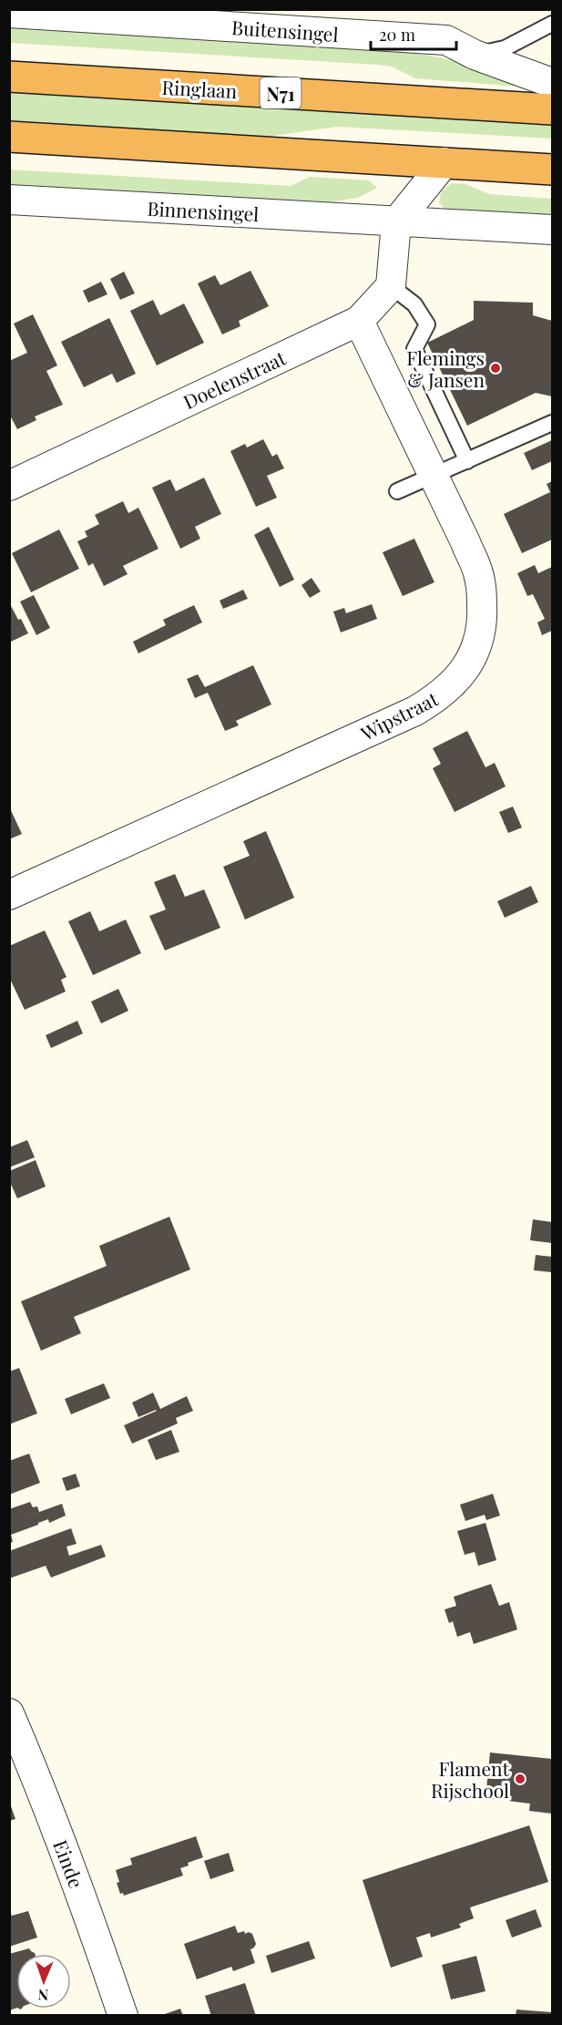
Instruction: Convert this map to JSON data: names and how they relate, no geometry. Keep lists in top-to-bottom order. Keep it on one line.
{"streets":{"highway":["Ringlaan","N71"],"street":["Buitensingel","Binnensingel","Doelenstraat","Wipstraat","Einde"]},"crossings":[["Doelenstraat","Wipstraat"]],"places":["Flemings & Jansen","Flament Rijschool"],"scale_bar":"20 m","north":"bottom"}
